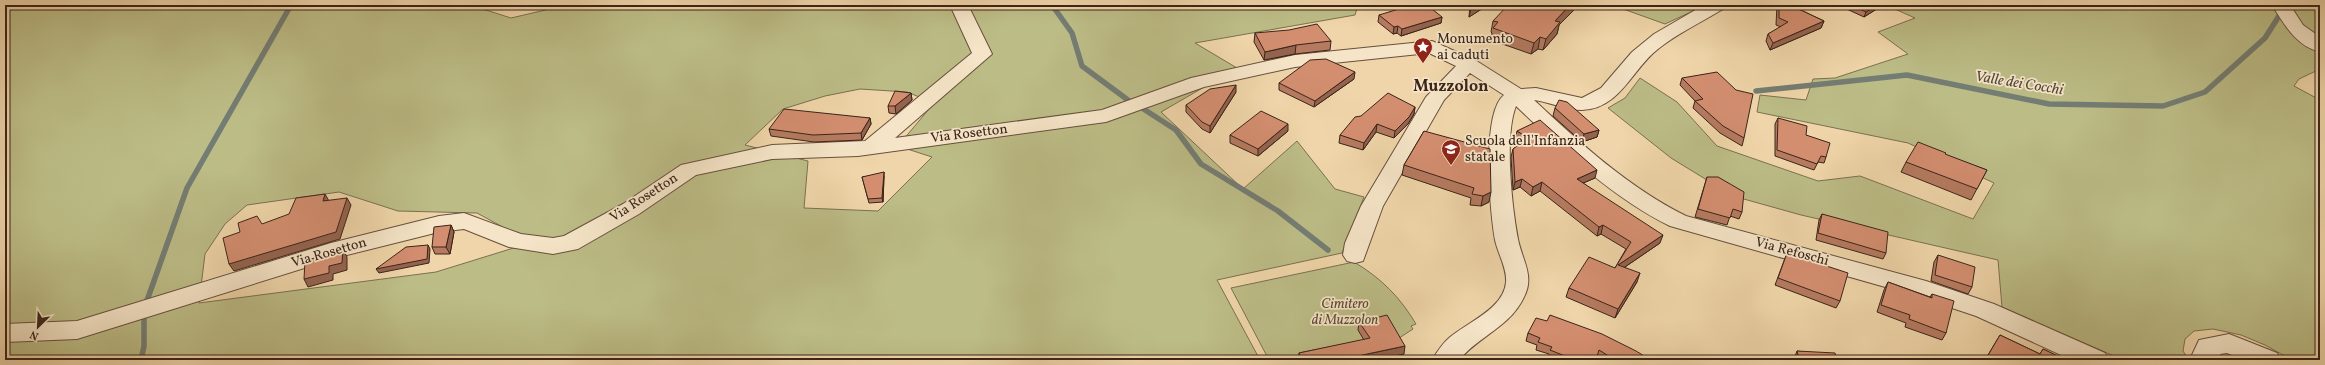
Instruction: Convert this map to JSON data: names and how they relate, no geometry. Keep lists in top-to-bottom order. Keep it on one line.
{"streets":{"street":["Via Rosetton","Via Refoschi"]},"crossings":[["Via Rosetton","Via Refoschi"]],"districts":["Muzzolon"],"water":["Valle dei Cocchi"],"parks":["Cimitero di Muzzolon"],"places":{"place":["Monumento ai caduti"],"school or university":["Scuola dell'Infanzia statale"]},"north":"bottom left"}
